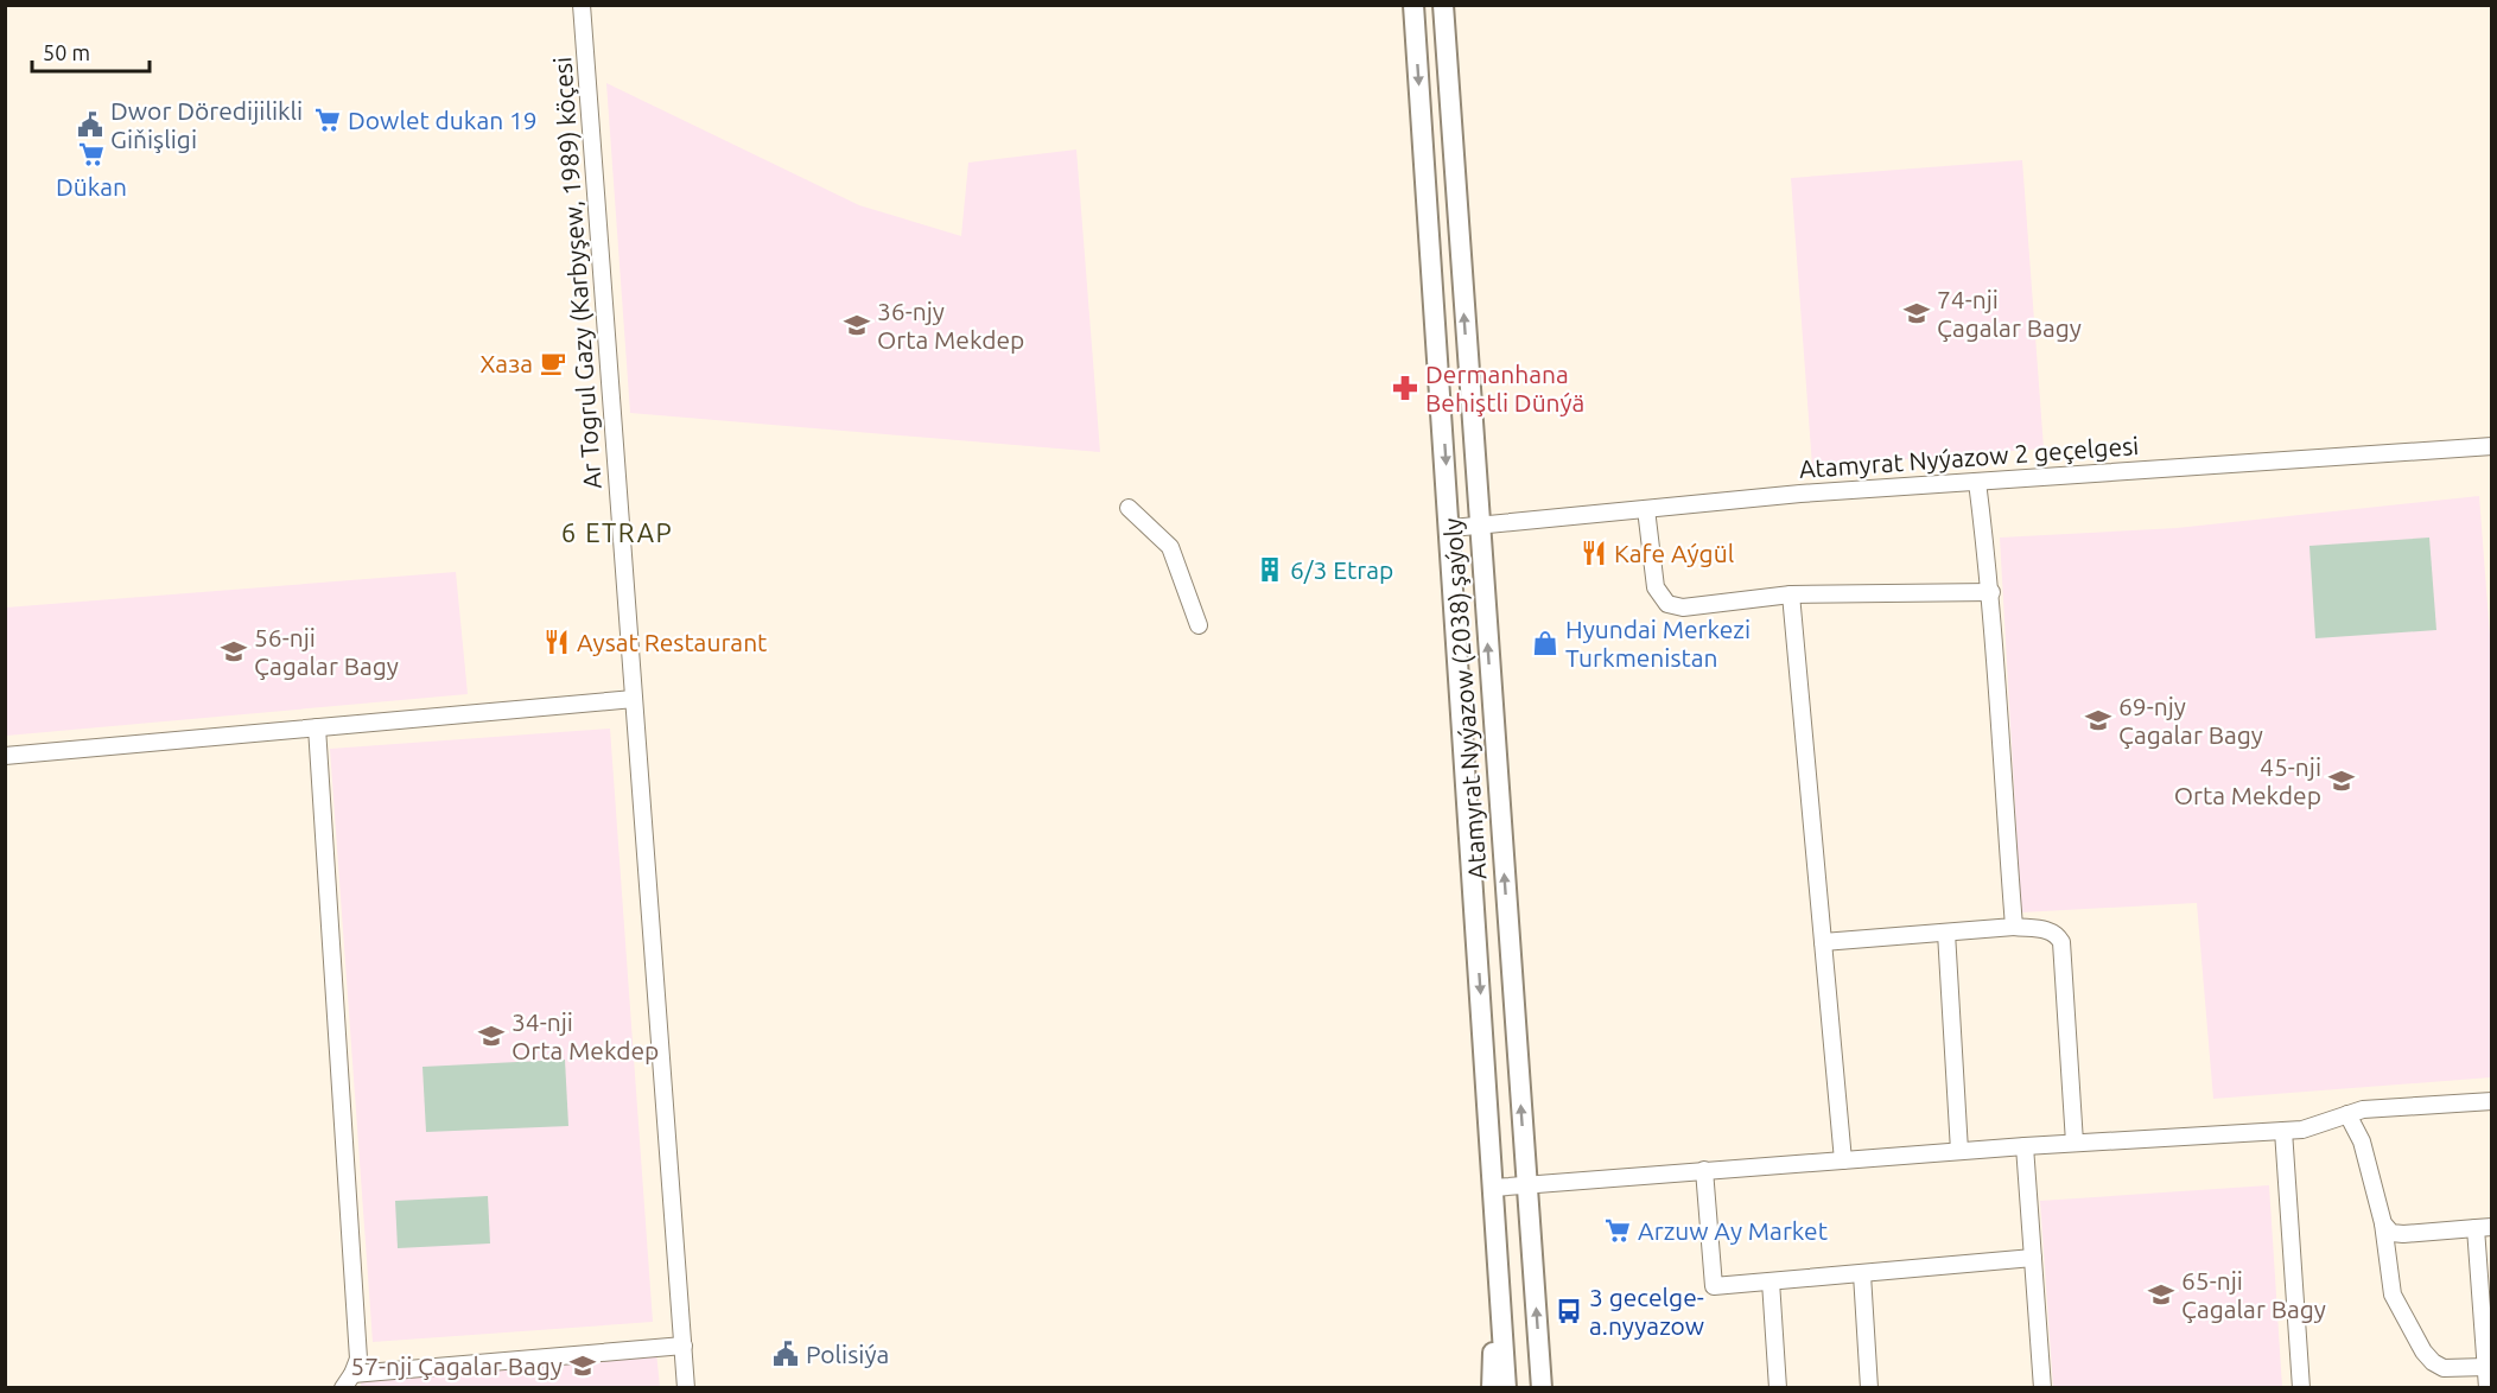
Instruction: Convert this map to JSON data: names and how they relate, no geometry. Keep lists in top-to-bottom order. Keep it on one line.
{"streets":{"main road":["Atamyrat Nyýazow (2038) şaýoly"],"street":["Ar Togrul Gazy (Karbyşew, 1989) köçesi","Atamyrat Nyýazow 2 geçelgesi"]},"crossings":[["Atamyrat Nyýazow 2 geçelgesi","Atamyrat Nyýazow (2038) şaýoly"]],"districts":["6 ETRAP"],"places":{"supermarket":["Dowlet dukan 19","Dükan","Arzuw Ay Market"],"public building":["Dwor Döredijilikli Giňişligi","Polisiýa"],"school or university":["74-nji Çagalar Bagy","36-njy Orta Mekdep","56-nji Çagalar Bagy","69-njy Çagalar Bagy","45-nji Orta Mekdep","34-nji Orta Mekdep","65-nji Çagalar Bagy","57-nji Çagalar Bagy"],"cafe":["Хаза"],"pharmacy":["Dermanhana Behiştli Dünýä"],"restaurant":["Kafe Aýgül","Aysat Restaurant"],"building":["6/3 Etrap"],"shop":["Hyundai Merkezi Turkmenistan"],"bus stop":["3 gecelge- a.nyyazow"]},"scale_bar":"50 m"}
